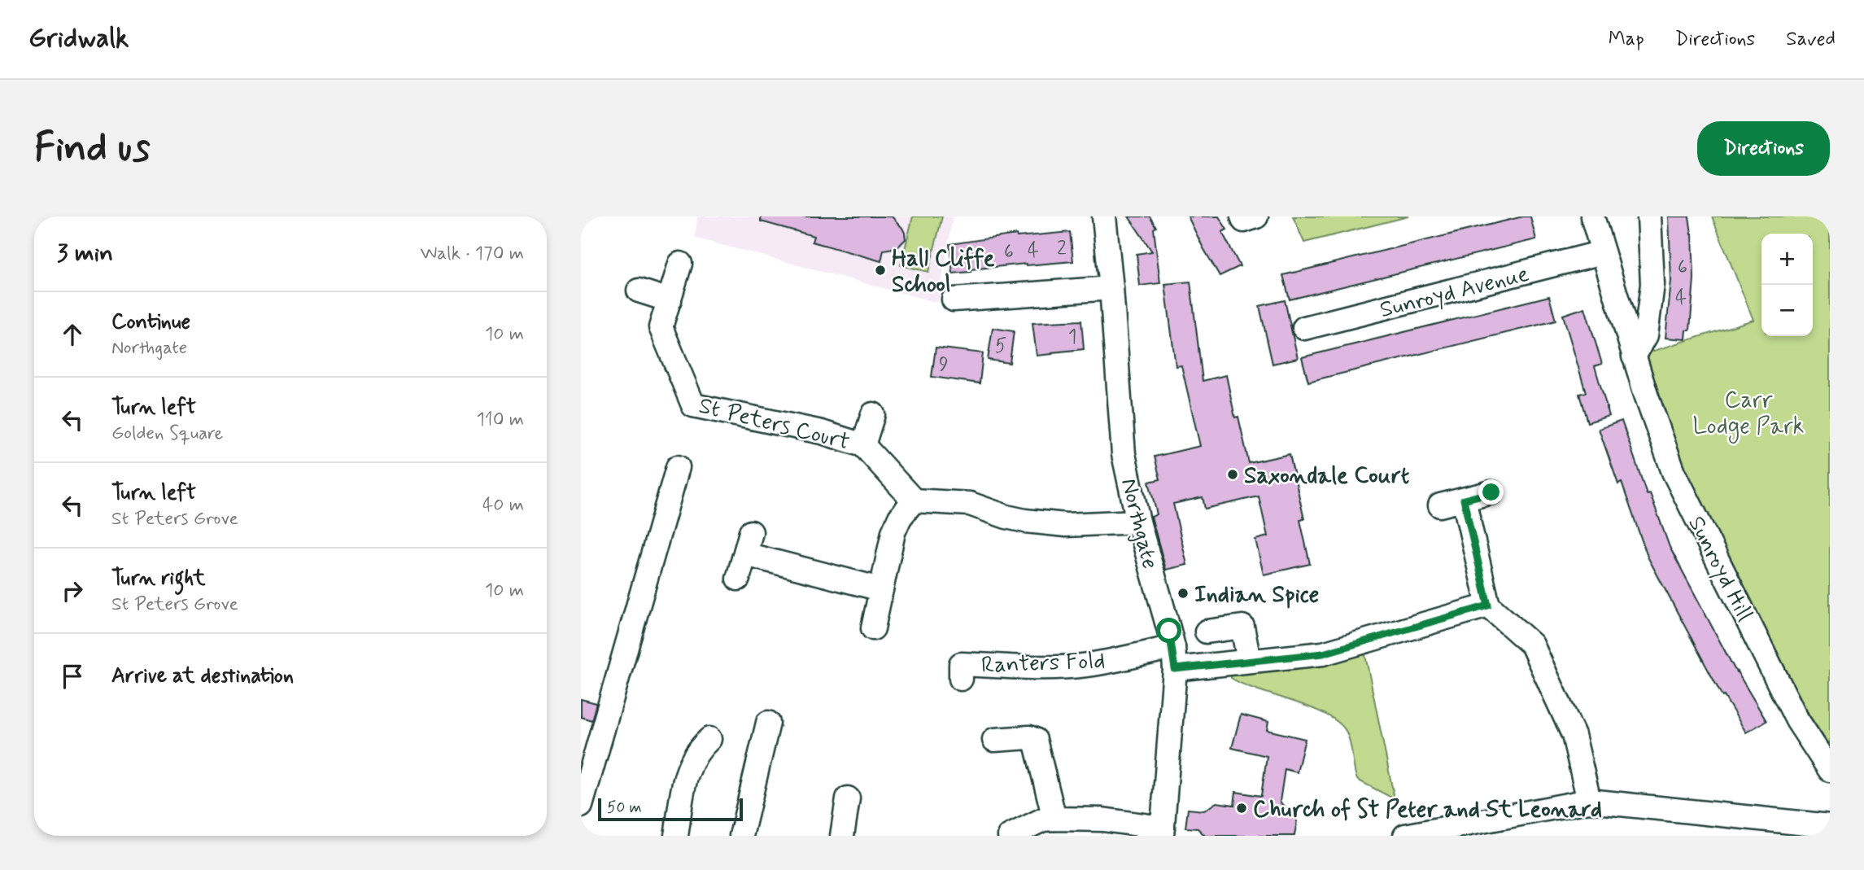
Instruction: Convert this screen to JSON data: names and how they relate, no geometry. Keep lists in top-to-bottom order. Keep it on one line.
{"streets":{"street":["Sunroyd Avenue","St Peters Court","Northgate","Sunroyd Hill","Ranters Fold"]},"crossings":[["Sunroyd Avenue","Sunroyd Hill"],["Northgate","Ranters Fold"]],"parks":["Carr Lodge Park"],"places":["Hall Cliffe School","Saxondale Court","Indian Spice","Church of St Peter and St Leonard"],"house_numbers":["2","4","6","6","4","1","5","9"],"scale_bar":"50 m","page":{"header":"Gridwalk","nav":["Map","Directions","Saved"],"buttons":"Directions","title":"Find us","heading":["3 min","Walk · 170 m"],"map_buttons":["+","−"],"list":[["Continue","Northgate","10 m"],["Turn left","Golden Square","110 m"],["Turn left","St Peters Grove","40 m"],["Turn right","St Peters Grove","10 m"],"Arrive at destination"],"scale":"50 m"}}
